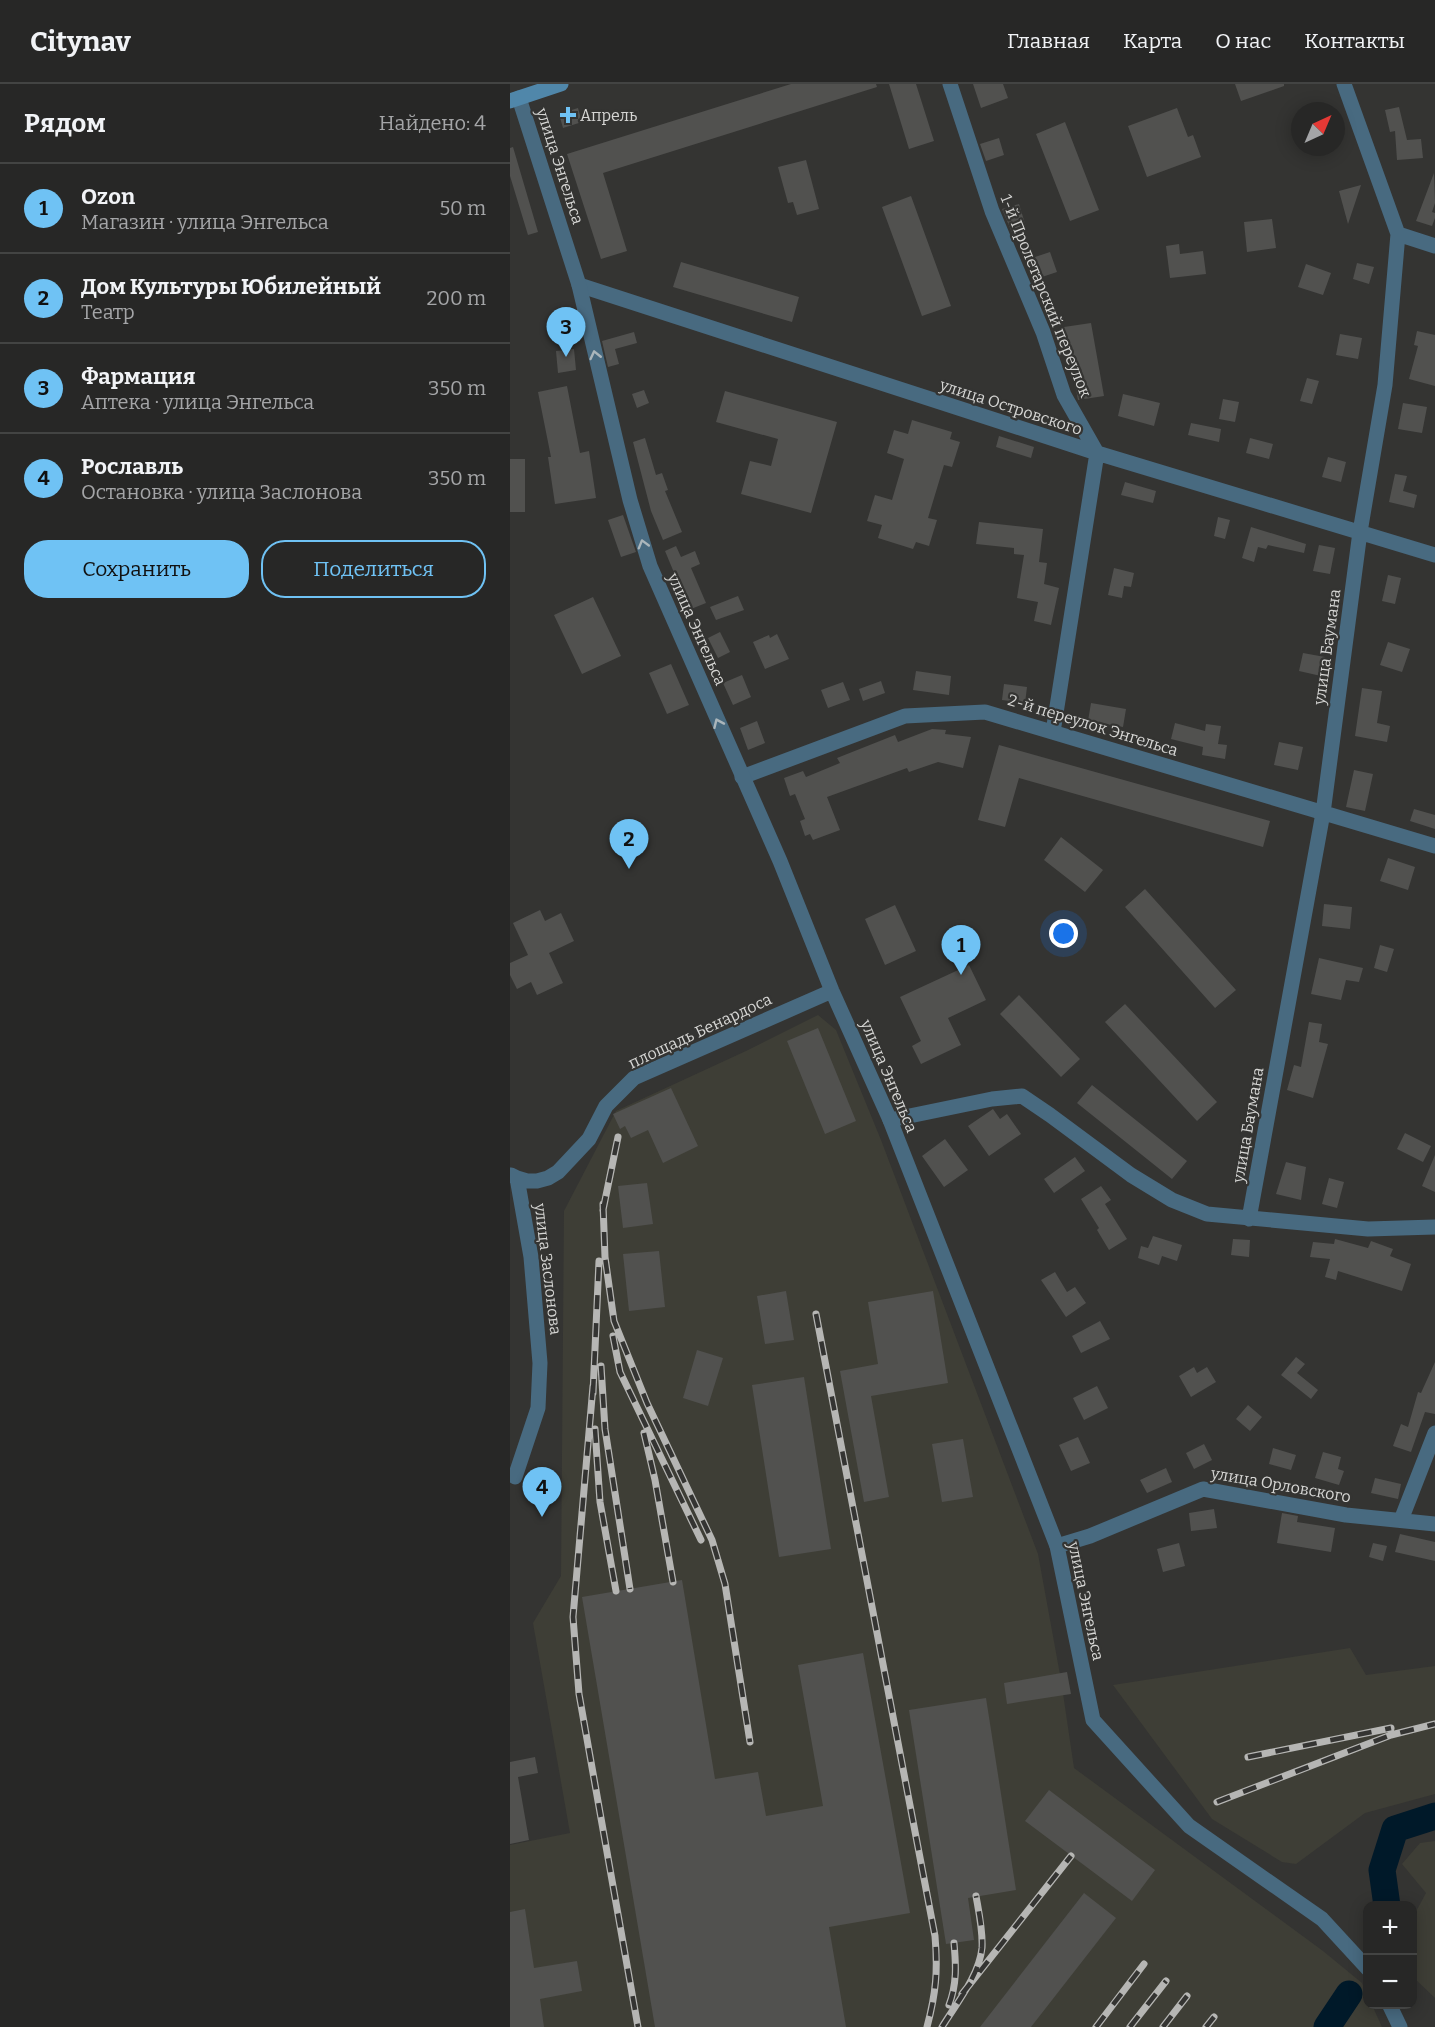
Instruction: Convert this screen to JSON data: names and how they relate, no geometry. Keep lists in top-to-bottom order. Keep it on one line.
{"streets":{"street":["улица Энгельса","1-й Пролетарский переулок","улица Островского","улица Баумана","2-й переулок Энгельса","площадь Бенардоса","улица Заслонова","улица Орловского"]},"crossings":[["улица Энгельса","улица Островского"],["улица Энгельса","2-й переулок Энгельса"],["улица Энгельса","площадь Бенардоса"],["улица Энгельса","улица Орловского"],["1-й Пролетарский переулок","улица Островского"],["улица Островского","улица Баумана"],["улица Баумана","2-й переулок Энгельса"],["площадь Бенардоса","улица Заслонова"]],"places":{"health":["Апрель"]},"north":"top right","page":{"header":"Citynav","nav":["Главная","Карта","О нас","Контакты"],"heading":["Рядом","Найдено: 4"],"list":[{"mark":"1","name":"Ozon","note":"Магазин · улица Энгельса","value":"50 m"},{"mark":"2","name":"Дом Культуры Юбилейный","note":"Театр","value":"200 m"},{"mark":"3","name":"Фармация","note":"Аптека · улица Энгельса","value":"350 m"},{"mark":"4","name":"Рославль","note":"Остановка · улица Заслонова","value":"350 m"}],"pins":["3","2","1","4"],"buttons":["Сохранить","Поделиться"],"map_buttons":["+","−"]}}
